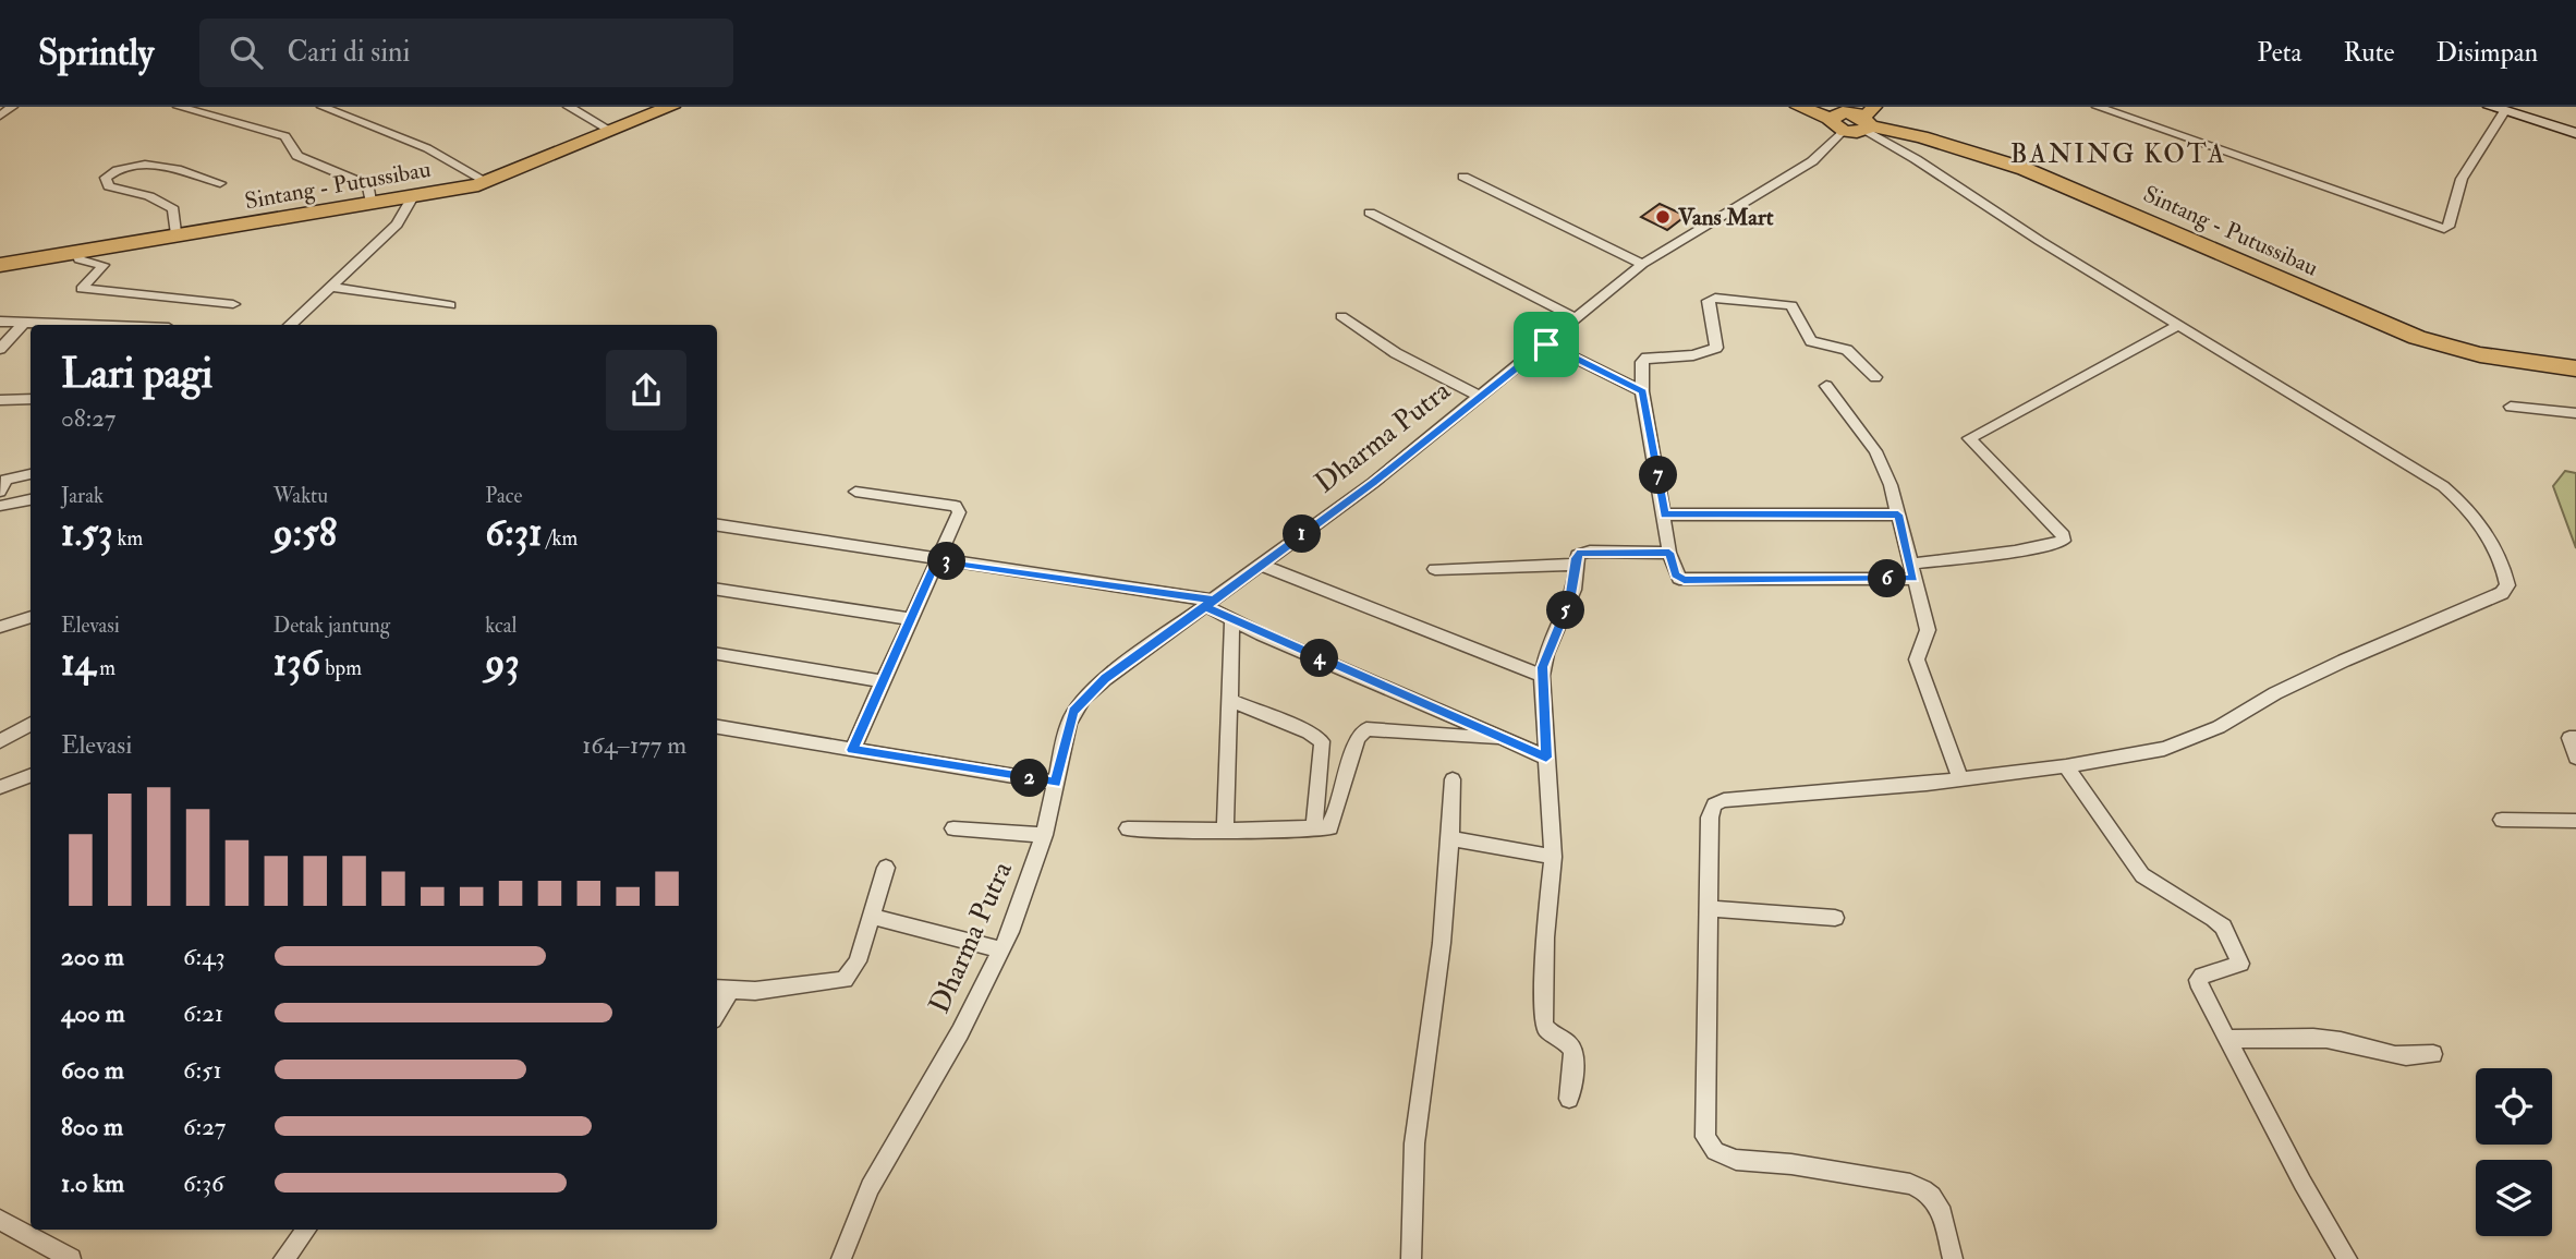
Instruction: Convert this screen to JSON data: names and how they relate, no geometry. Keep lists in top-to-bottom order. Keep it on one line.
{"streets":{"highway":["Sintang - Putussibau"],"street":["Dharma Putra"]},"crossings":[["Sintang - Putussibau","Dharma Putra"]],"districts":["BANING KOTA"],"places":["Vans Mart"],"page":{"header":"Sprintly","search":"Cari di sini","nav":["Peta","Rute","Disimpan"],"heading":["Lari pagi","08:27"],"stats":[["Jarak","1.53 km"],["Waktu","9:58"],["Pace","6:31 /km"],["Elevasi","14 m"],["Detak jantung","136 bpm"],["kcal","93"]],"pins":["7","1","3","6","5","4","2"],"chart":["Elevasi","164–177 m"],"list":[{"name":"200 m","note":"6:43"},{"name":"400 m","note":"6:21"},{"name":"600 m","note":"6:51"},{"name":"800 m","note":"6:27"},{"name":"1.0 km","note":"6:36"}]}}
